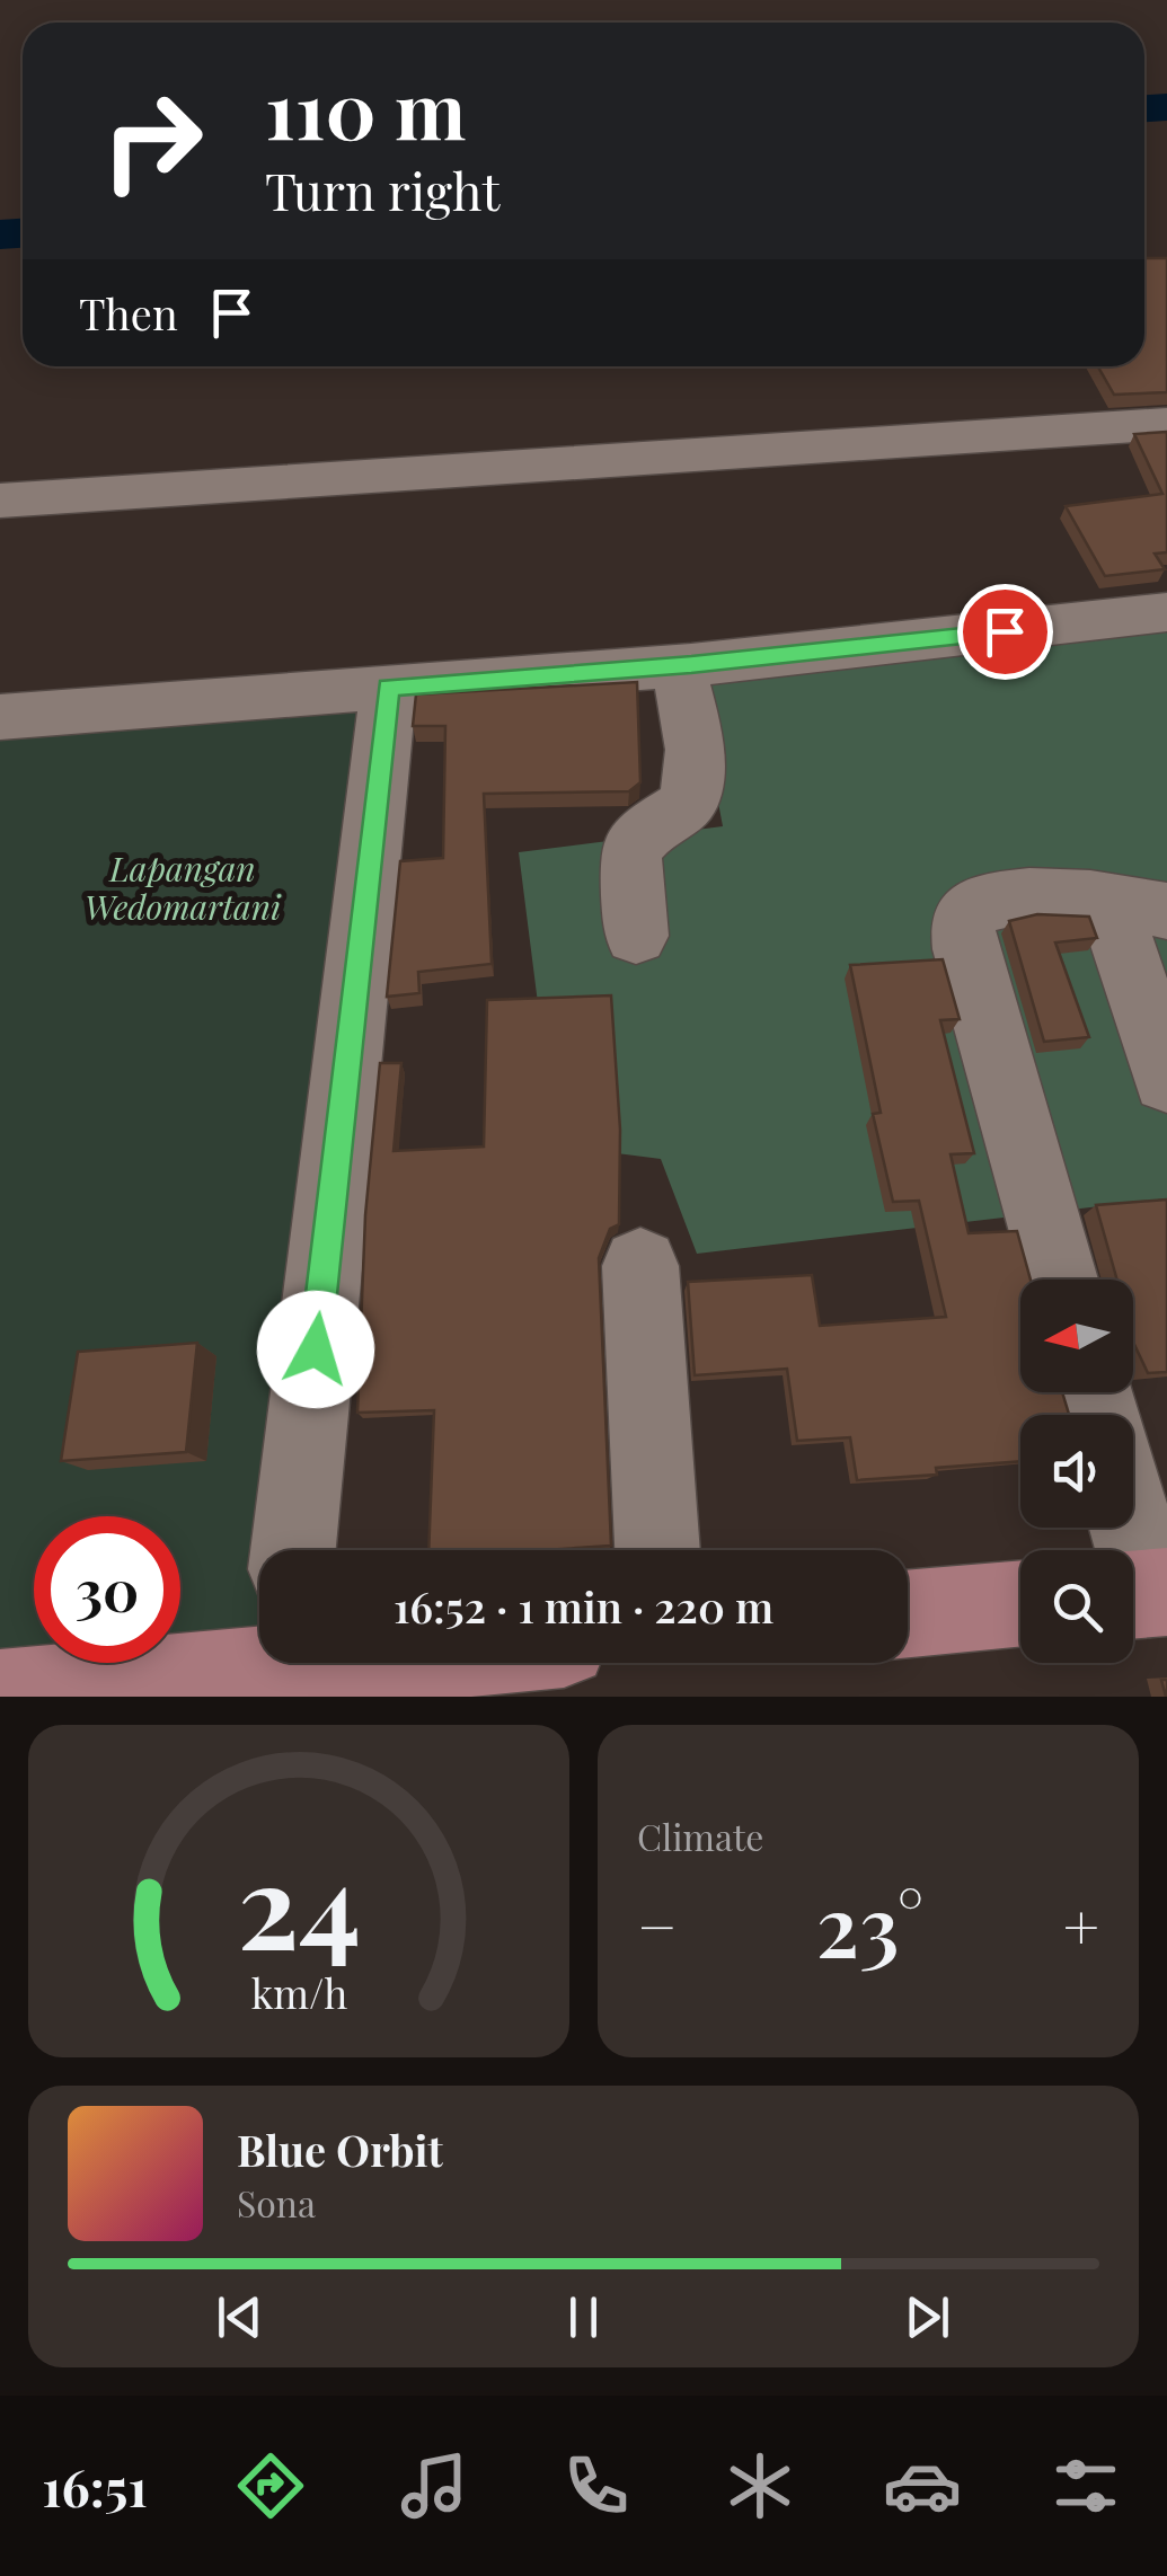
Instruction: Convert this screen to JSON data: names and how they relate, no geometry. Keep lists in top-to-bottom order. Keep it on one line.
{"parks":["Lapangan Wedomartani"],"north":"left","page":{"turn":["110 m","Turn right"],"then":"Then","limit":"30","trip":"16:52 · 1 min · 220 m","tile":"Climate","heat":["−","23°","+"],"song":["Blue Orbit","Sona"],"tabs":"16:51","gauge":["24","km/h"]}}
